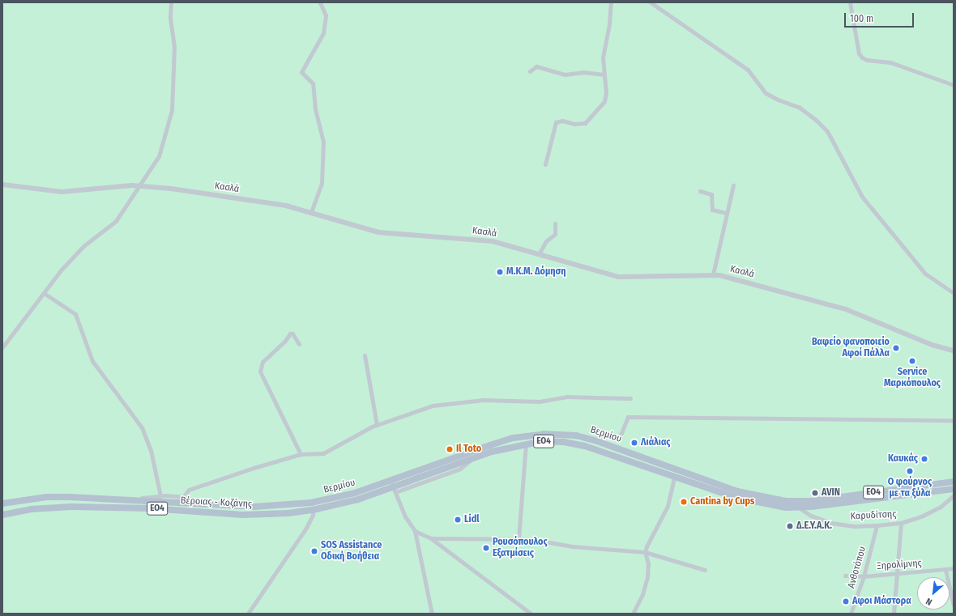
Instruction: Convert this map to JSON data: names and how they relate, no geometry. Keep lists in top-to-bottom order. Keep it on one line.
{"streets":{"main road":["Βερμίου","ΕΟ4","Βέροιας - Κοζάνης"],"street":["Κασλά","Καρυδίτσης","Ξηρολίμνης","Ανθοτόπου"]},"crossings":[["Βερμίου","Βέροιας - Κοζάνης"],["Βερμίου","Καρυδίτσης"],["Καρυδίτσης","Ανθοτόπου"],["Ξηρολίμνης","Ανθοτόπου"]],"places":["Μ.Κ.Μ. Δόμηση","Βαφείο φανοποιείο Αφοί Πάλλα","Service Μαρκόπουλος","Λιάλιας","Il Toto","Καυκάς","Ο φούρνος με τα ξύλα","AVIN","Cantina by Cups","Lidl","Δ.Ε.Υ.Α.Κ.","Ρουσόπουλος Εξατμίσεις","SOS Assistance Οδική Βοήθεια","Αφοι Μάστορα"],"scale_bar":"100 m","north":"bottom left"}
